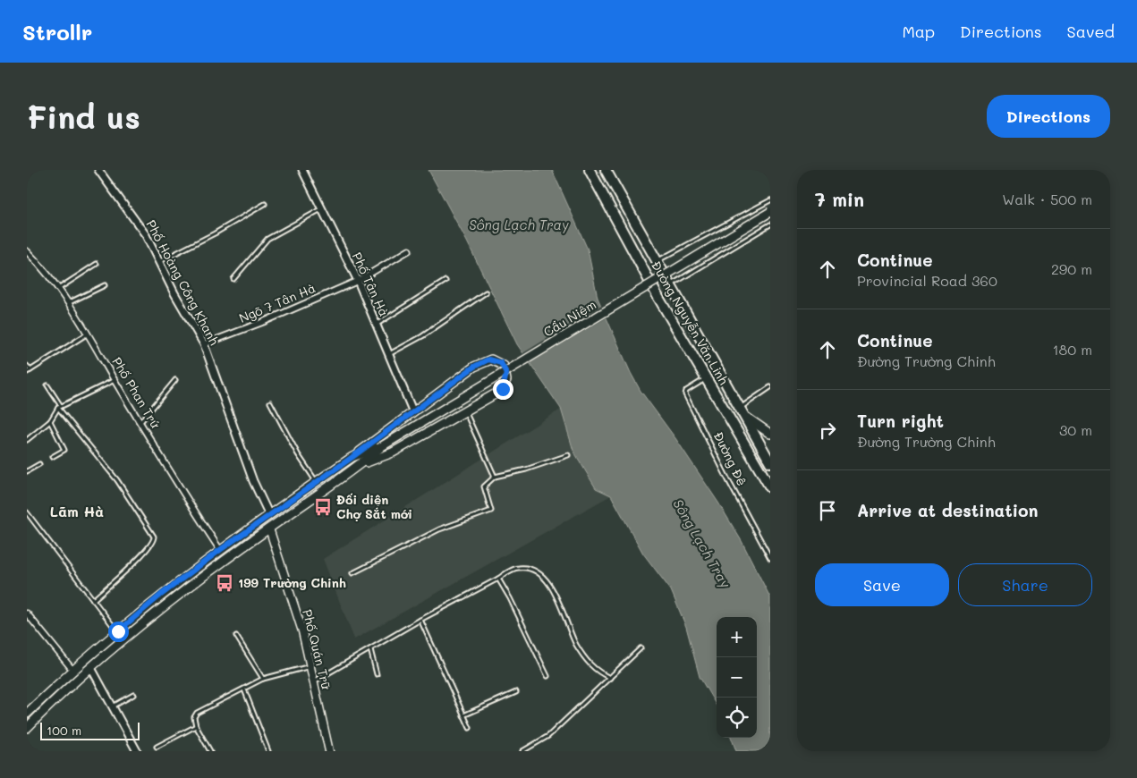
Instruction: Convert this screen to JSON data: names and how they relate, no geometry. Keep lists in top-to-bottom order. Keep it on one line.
{"streets":{"highway":["Đường Nguyễn Văn Linh"],"main road":["Cầu Niệm","Phố Quán Trữ"],"street":["Phố Hoàng Công Khanh","Phố Tân Hà","Ngõ 7 Tân Hà","Phố Phan Trứ"],"lane":["Đường Đê"]},"crossings":[["Phố Hoàng Công Khanh","Ngõ 7 Tân Hà"],["Phố Tân Hà","Ngõ 7 Tân Hà"],["Đường Nguyễn Văn Linh","Đường Đê"]],"districts":["Lãm Hà"],"water":["Sông Lạch Tray"],"places":{"bus stop":["Đối diện Chợ Sắt mới","199 Trường Chinh"]},"scale_bar":"100 m","page":{"header":"Strollr","nav":["Map","Directions","Saved"],"buttons":["Directions",["Save","Share"]],"title":"Find us","heading":["7 min","Walk · 500 m"],"list":[["Continue","Provincial Road 360","290 m"],["Continue","Đường Trường Chinh","180 m"],["Turn right","Đường Trường Chinh","30 m"],"Arrive at destination"],"map_buttons":["+","−"],"scale":"100 m"}}
